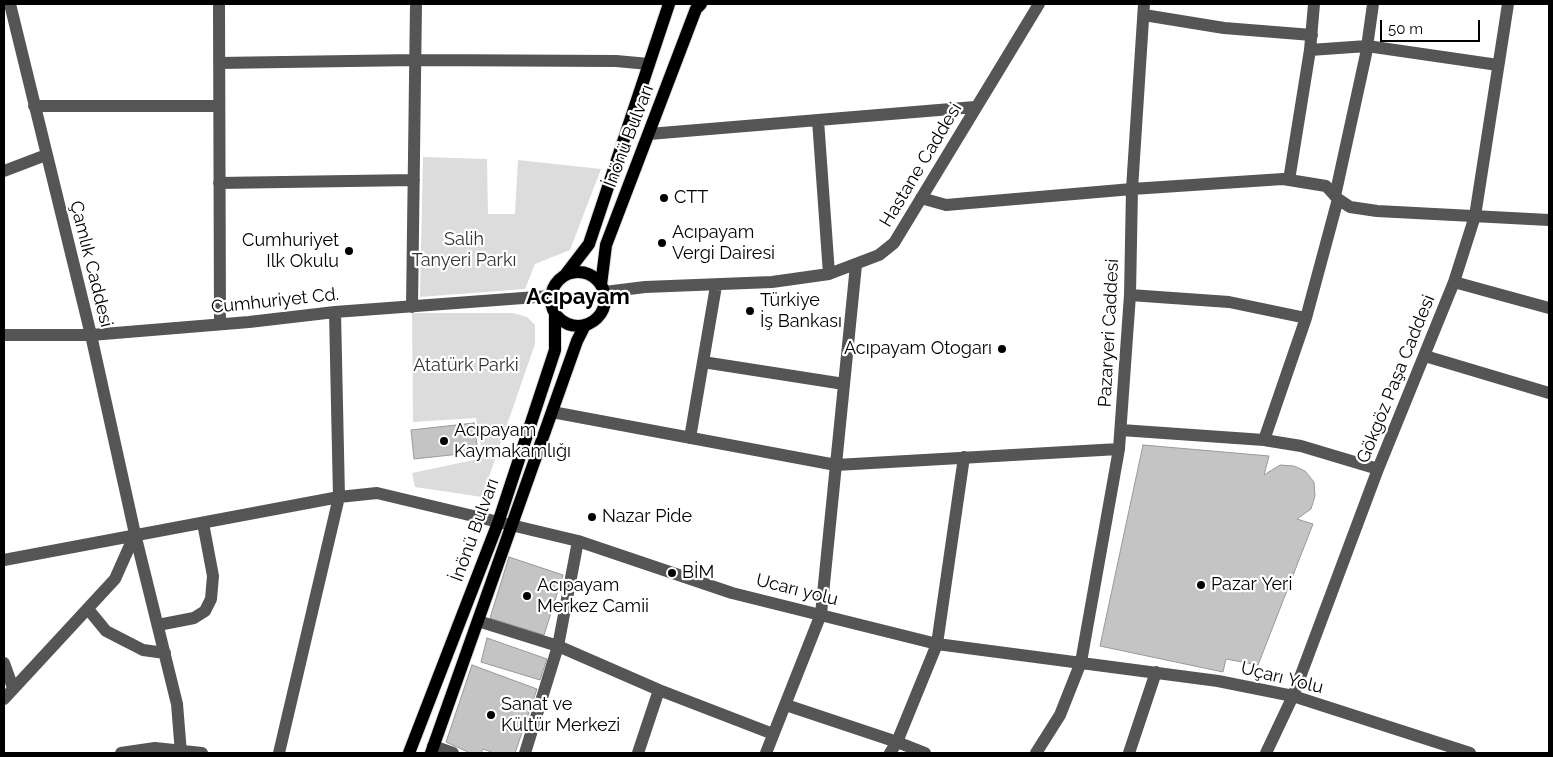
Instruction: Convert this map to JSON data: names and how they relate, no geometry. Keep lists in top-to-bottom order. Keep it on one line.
{"streets":{"main road":["İnönü Bulvarı"],"street":["Hastane Caddesi","Çamlık Caddesi","Cumhuriyet Cd.","Pazaryeri Caddesi","Gökgöz Paşa Caddesi","Ucarı yolu","Uçarı Yolu"]},"crossings":[["İnönü Bulvarı","Hastane Caddesi"],["İnönü Bulvarı","Cumhuriyet Cd."],["İnönü Bulvarı","Ucarı yolu"],["Hastane Caddesi","Cumhuriyet Cd."],["Çamlık Caddesi","Cumhuriyet Cd."],["Çamlık Caddesi","Ucarı yolu"],["Pazaryeri Caddesi","Ucarı yolu"],["Pazaryeri Caddesi","Uçarı Yolu"],["Gökgöz Paşa Caddesi","Uçarı Yolu"],["Ucarı yolu","Uçarı Yolu"]],"districts":["Acıpayam"],"parks":["Salih Tanyeri Parkı","Atatürk Parki"],"places":["CTT","Acıpayam Vergi Dairesi","Cumhuriyet Ilk Okulu","Türkiye İş Bankası","Acıpayam Otogarı","Acıpayam Kaymakamlığı","Nazar Pide","BİM","Pazar Yeri","Acıpayam Merkez Camii","Sanat ve Kültür Merkezi"],"scale_bar":"50 m"}
